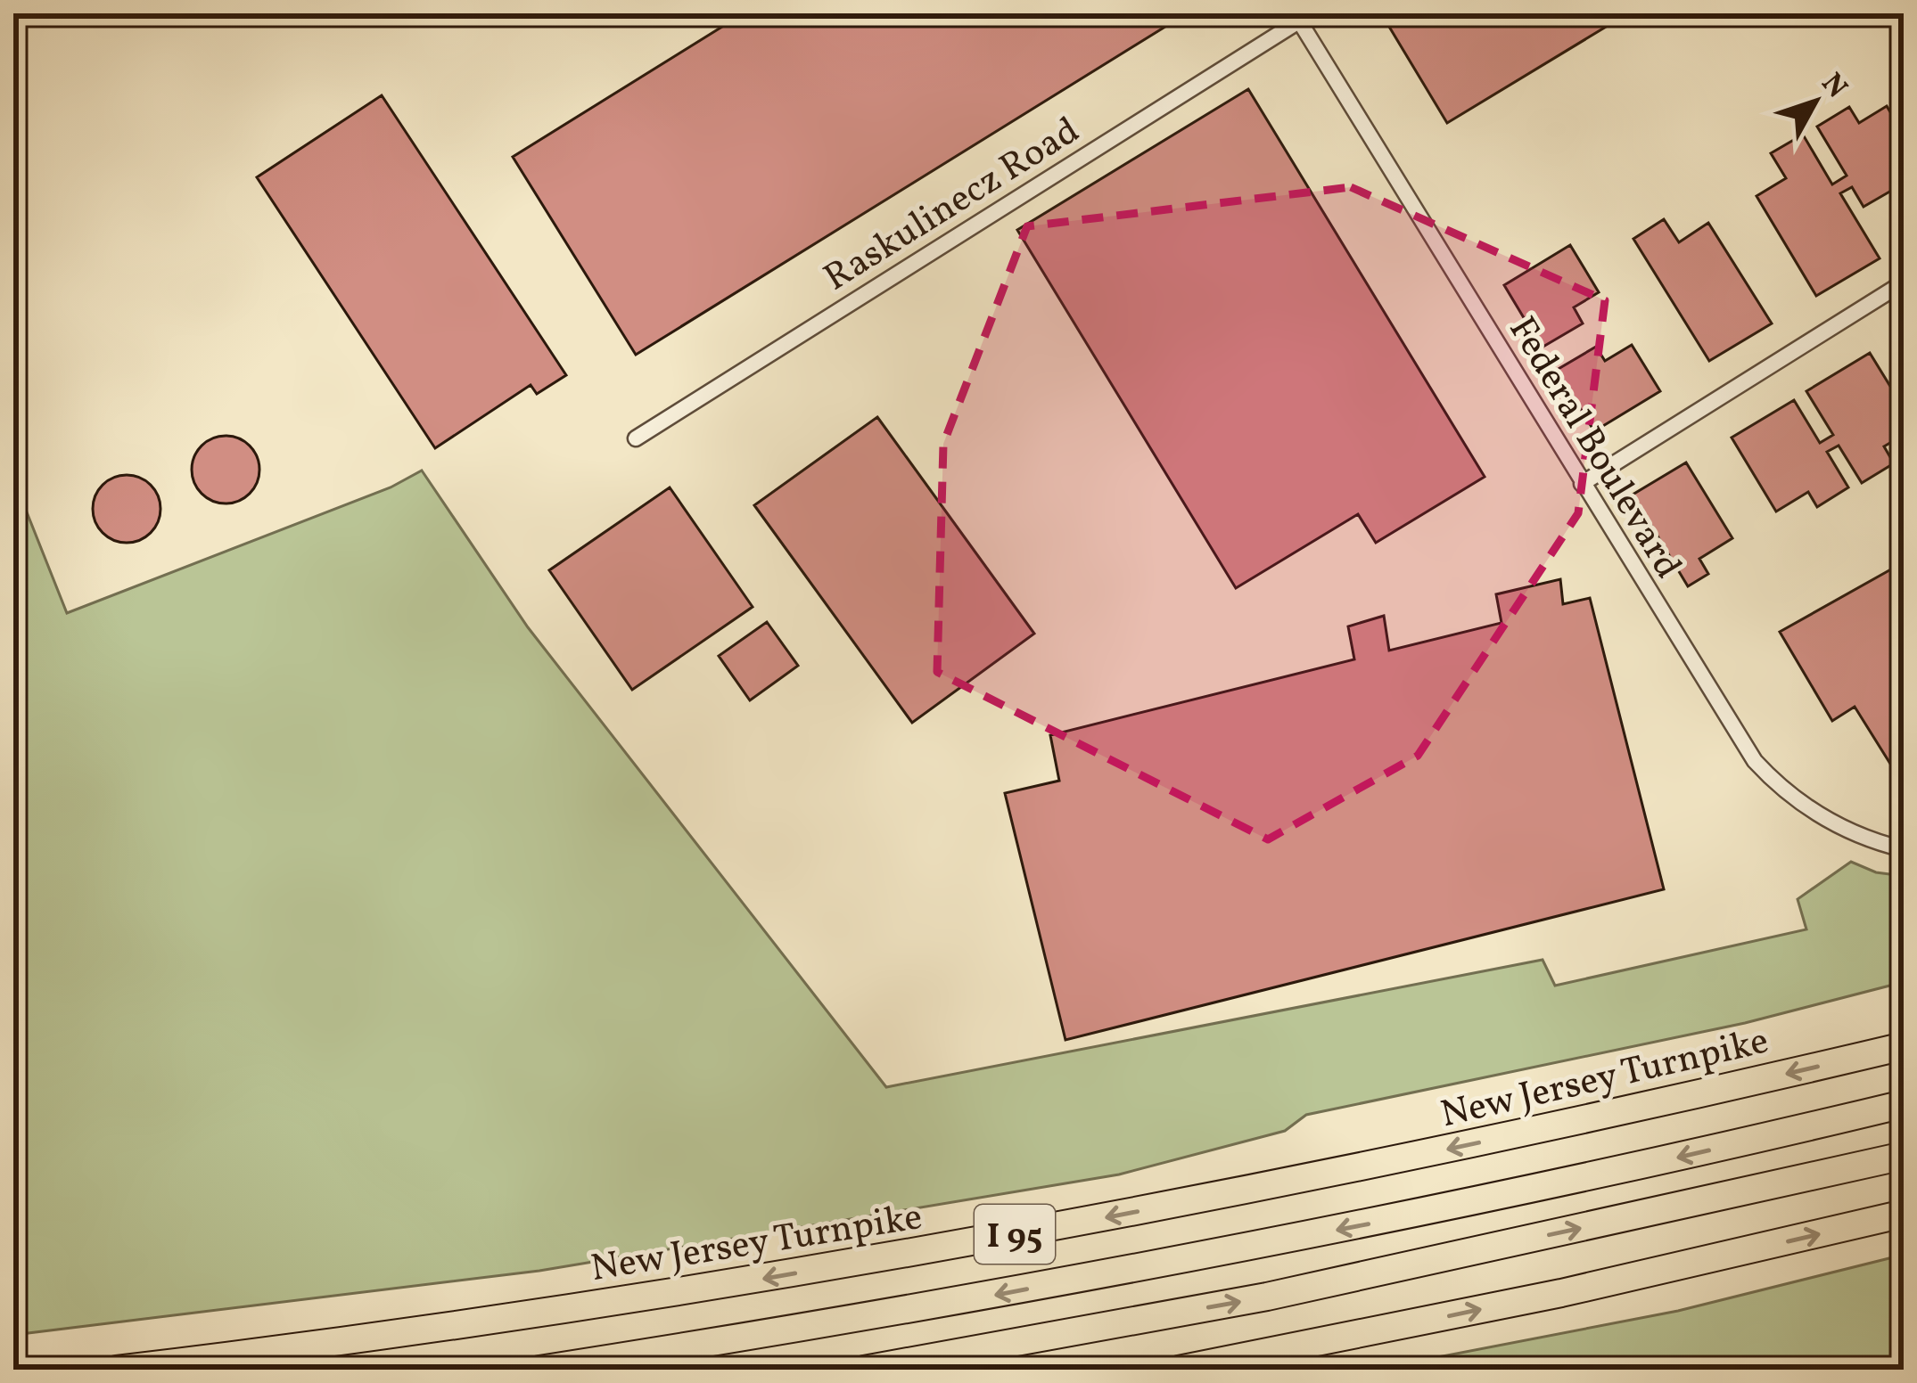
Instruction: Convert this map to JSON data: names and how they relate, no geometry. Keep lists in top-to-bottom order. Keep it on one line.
{"streets":{"highway":["New Jersey Turnpike","I 95"],"street":["Raskulinecz Road","Federal Boulevard"]},"crossings":[["Raskulinecz Road","Federal Boulevard"]],"north":"top right"}
